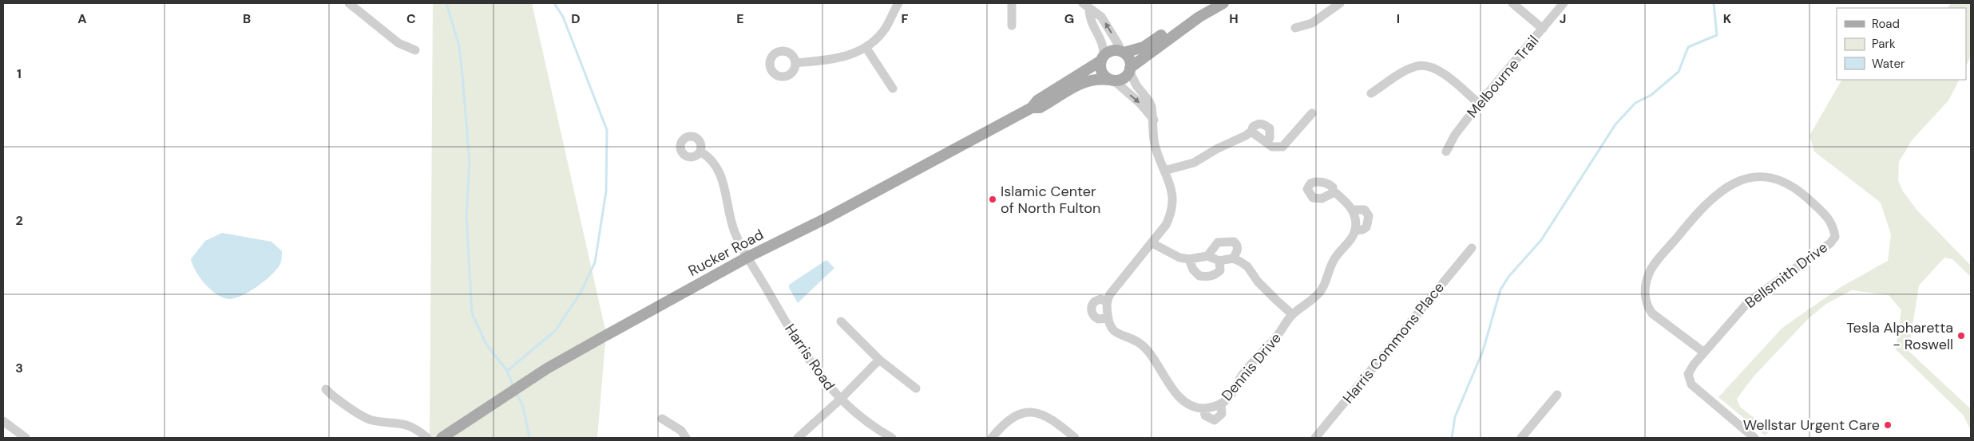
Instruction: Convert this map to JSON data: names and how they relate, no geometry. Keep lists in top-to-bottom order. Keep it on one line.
{"streets":{"main road":["Rucker Road"],"street":["Melbourne Trail","Bellsmith Drive","Harris Commons Place","Harris Road","Dennis Drive"]},"crossings":[["Rucker Road","Harris Road"]],"places":["Islamic Center of North Fulton","Tesla Alpharetta - Roswell","Wellstar Urgent Care"],"legend":["Road","Park","Water"],"grid":{"columns":["A","B","C","D","E","F","G","H","I","J","K"],"rows":["1","2","3"]}}
